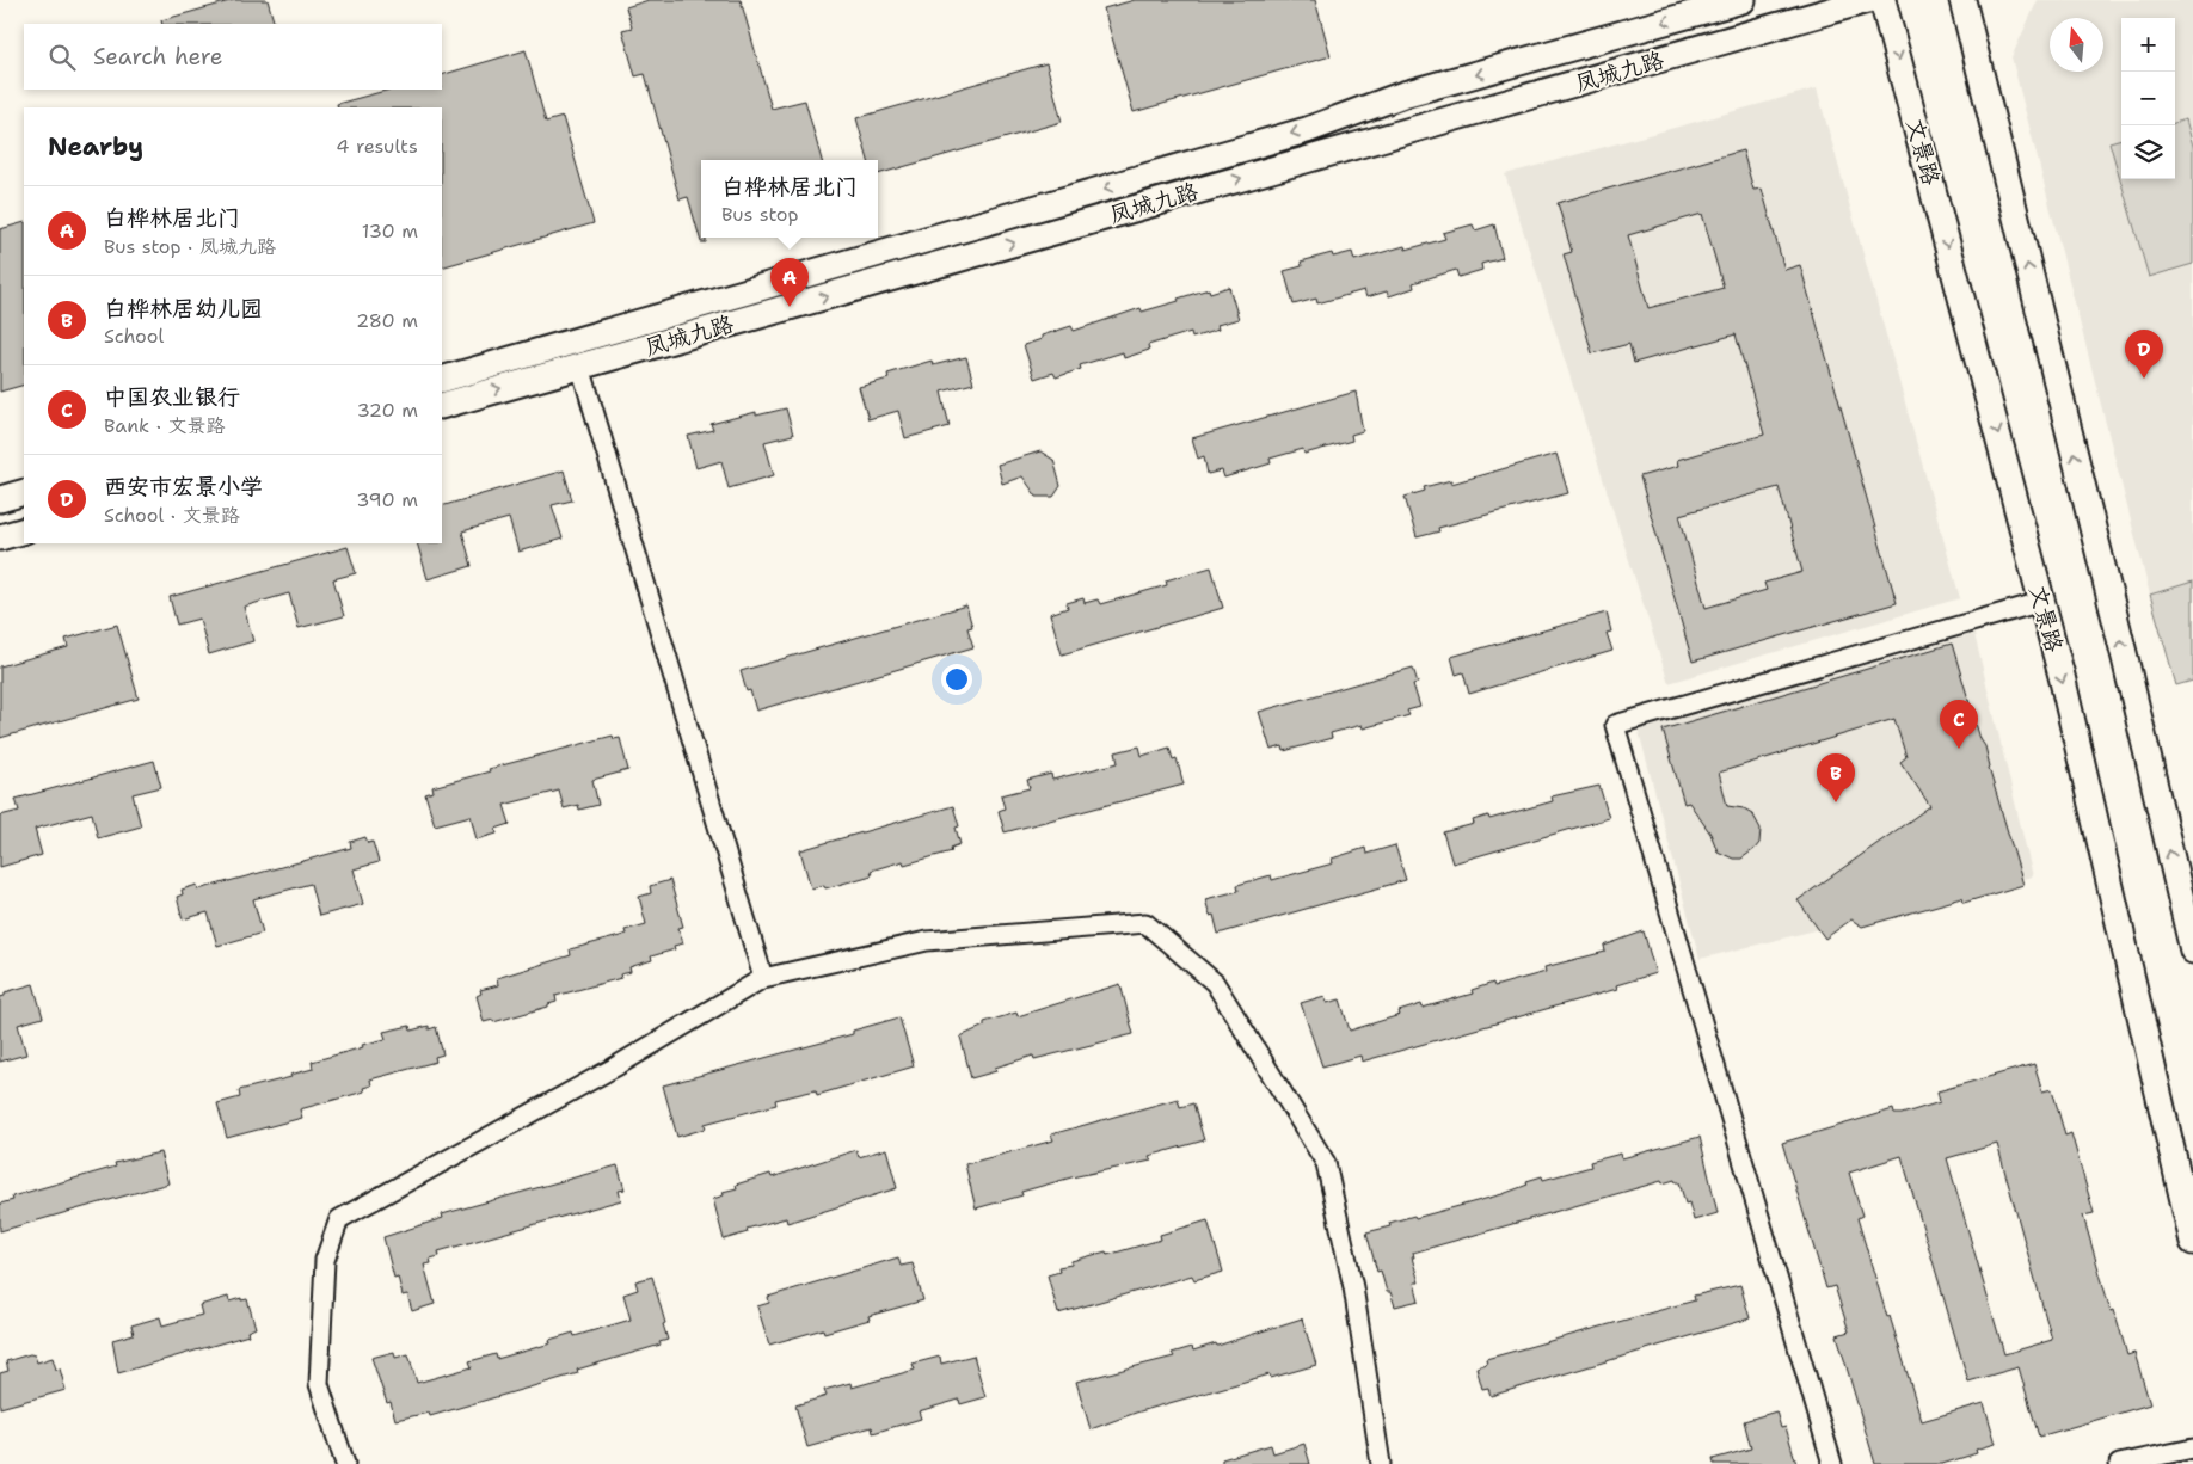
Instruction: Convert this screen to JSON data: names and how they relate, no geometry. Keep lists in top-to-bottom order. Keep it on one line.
{"streets":{"street":["凤城九路","文景路"]},"north":"top","page":{"map_buttons":["+","−"],"search":"Search here","heading":["Nearby","4 results"],"popup":["白桦林居北门","Bus stop"],"list":[{"mark":"A","name":"白桦林居北门","note":"Bus stop · 凤城九路","value":"130 m"},{"mark":"B","name":"白桦林居幼儿园","note":"School","value":"280 m"},{"mark":"C","name":"中国农业银行","note":"Bank · 文景路","value":"320 m"},{"mark":"D","name":"西安市宏景小学","note":"School · 文景路","value":"390 m"}],"pins":["A","D","C","B"]}}
